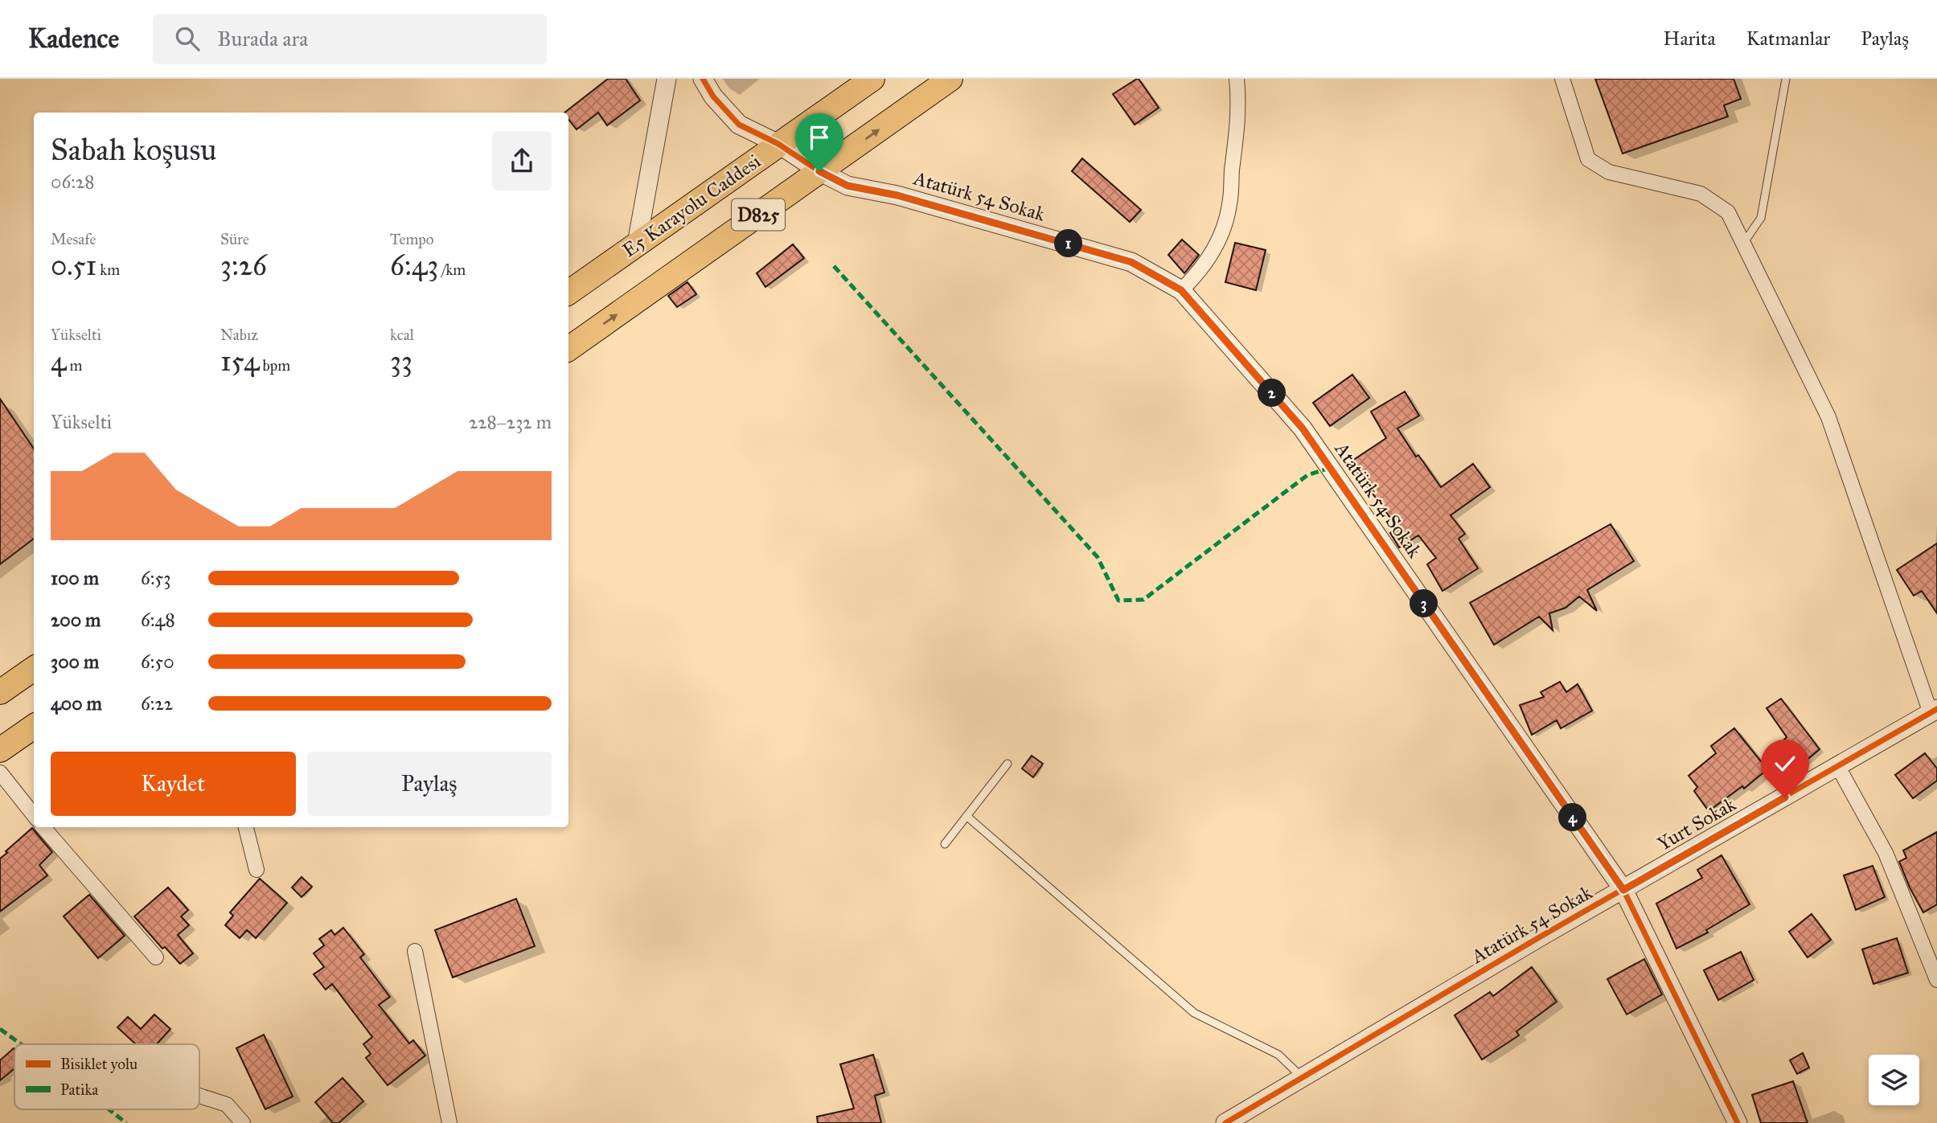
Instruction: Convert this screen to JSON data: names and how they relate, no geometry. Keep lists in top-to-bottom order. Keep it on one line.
{"streets":{"highway":["E5 Karayolu Caddesi","D825"],"street":["Atatürk 54 Sokak","Yurt Sokak"]},"crossings":[["Atatürk 54 Sokak","E5 Karayolu Caddesi"],["Atatürk 54 Sokak","D825"],["Atatürk 54 Sokak","Yurt Sokak"]],"legend":["Bisiklet yolu","Patika"],"page":{"header":"Kadence","search":"Burada ara","nav":["Harita","Katmanlar","Paylaş"],"heading":["Sabah koşusu","06:28"],"stats":[["Mesafe","0.51 km"],["Süre","3:26"],["Tempo","6:43 /km"],["Yükselti","4 m"],["Nabız","154 bpm"],["kcal","33"]],"pins":["1","2","3","4"],"chart":["Yükselti","228–232 m"],"list":[{"name":"100 m","note":"6:53"},{"name":"200 m","note":"6:48"},{"name":"300 m","note":"6:50"},{"name":"400 m","note":"6:22"}],"buttons":["Kaydet","Paylaş"]}}
